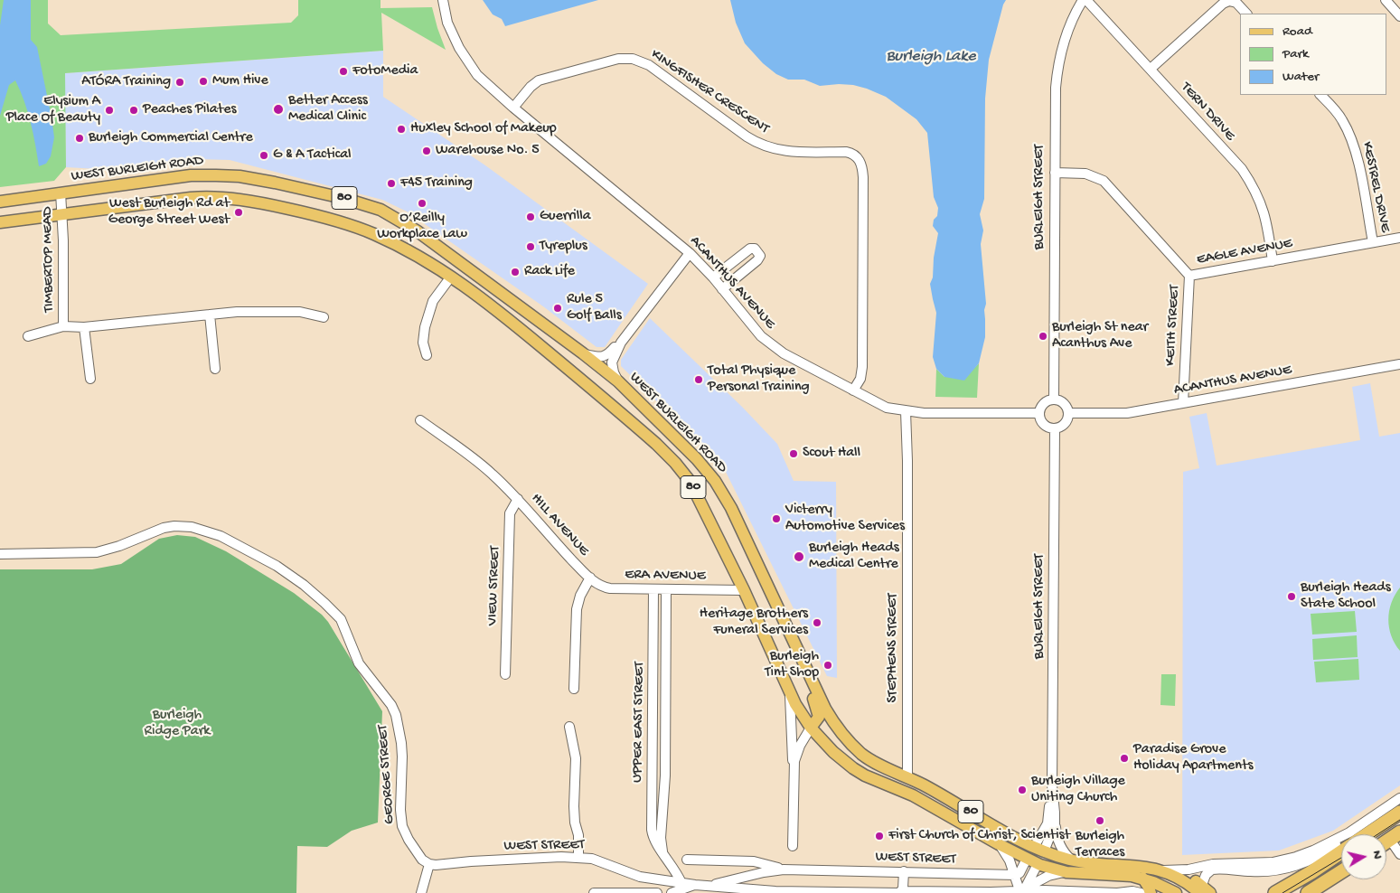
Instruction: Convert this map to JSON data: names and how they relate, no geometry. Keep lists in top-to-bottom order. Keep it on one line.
{"streets":{"main road":["WEST BURLEIGH ROAD","80"],"street":["KINGFISHER CRESCENT","TERN DRIVE","KESTREL DRIVE","BURLEIGH STREET","EAGLE AVENUE","TIMBERTOP MEAD","ACANTHUS AVENUE","KEITH STREET","HILL AVENUE","ERA AVENUE","VIEW STREET","STEPHENS STREET","UPPER EAST STREET","GEORGE STREET","WEST STREET"]},"crossings":[["KINGFISHER CRESCENT","ACANTHUS AVENUE"],["TERN DRIVE","BURLEIGH STREET"],["TERN DRIVE","EAGLE AVENUE"],["WEST BURLEIGH ROAD","BURLEIGH STREET"],["WEST BURLEIGH ROAD","TIMBERTOP MEAD"],["WEST BURLEIGH ROAD","ERA AVENUE"],["WEST BURLEIGH ROAD","STEPHENS STREET"],["WEST BURLEIGH ROAD","WEST STREET"],["KESTREL DRIVE","EAGLE AVENUE"],["BURLEIGH STREET","EAGLE AVENUE"],["BURLEIGH STREET","ACANTHUS AVENUE"],["EAGLE AVENUE","KEITH STREET"],["ACANTHUS AVENUE","KEITH STREET"],["ACANTHUS AVENUE","STEPHENS STREET"],["HILL AVENUE","ERA AVENUE"],["HILL AVENUE","VIEW STREET"],["ERA AVENUE","UPPER EAST STREET"],["UPPER EAST STREET","WEST STREET"],["GEORGE STREET","WEST STREET"]],"water":["Burleigh Lake"],"parks":["Burleigh Ridge Park"],"places":["FotoMedia","Mum Hive","ATÓRA Training","Better Access Medical Clinic","Elysium A Place Of Beauty","Peaches Pilates","Huxley School of Makeup","Burleigh Commercial Centre","Warehouse No. 5","G & A Tactical","F45 Training","O’Reilly Workplace Law","West Burleigh Rd at George Street West","Guerrilla","Tyreplus","Rack Life","Rule 5 Golf Balls","Burleigh St near Acanthus Ave","Total Physique Personal Training","Scout Hall","Victerry Automotive Services","Burleigh Heads Medical Centre","Burleigh Heads State School","Heritage Brothers Funeral Services","Burleigh Tint Shop","Paradise Grove Holiday Apartments","Burleigh Village Uniting Church","Burleigh Terraces","First Church of Christ, Scientist"],"legend":["Road","Park","Water"],"north":"right"}
